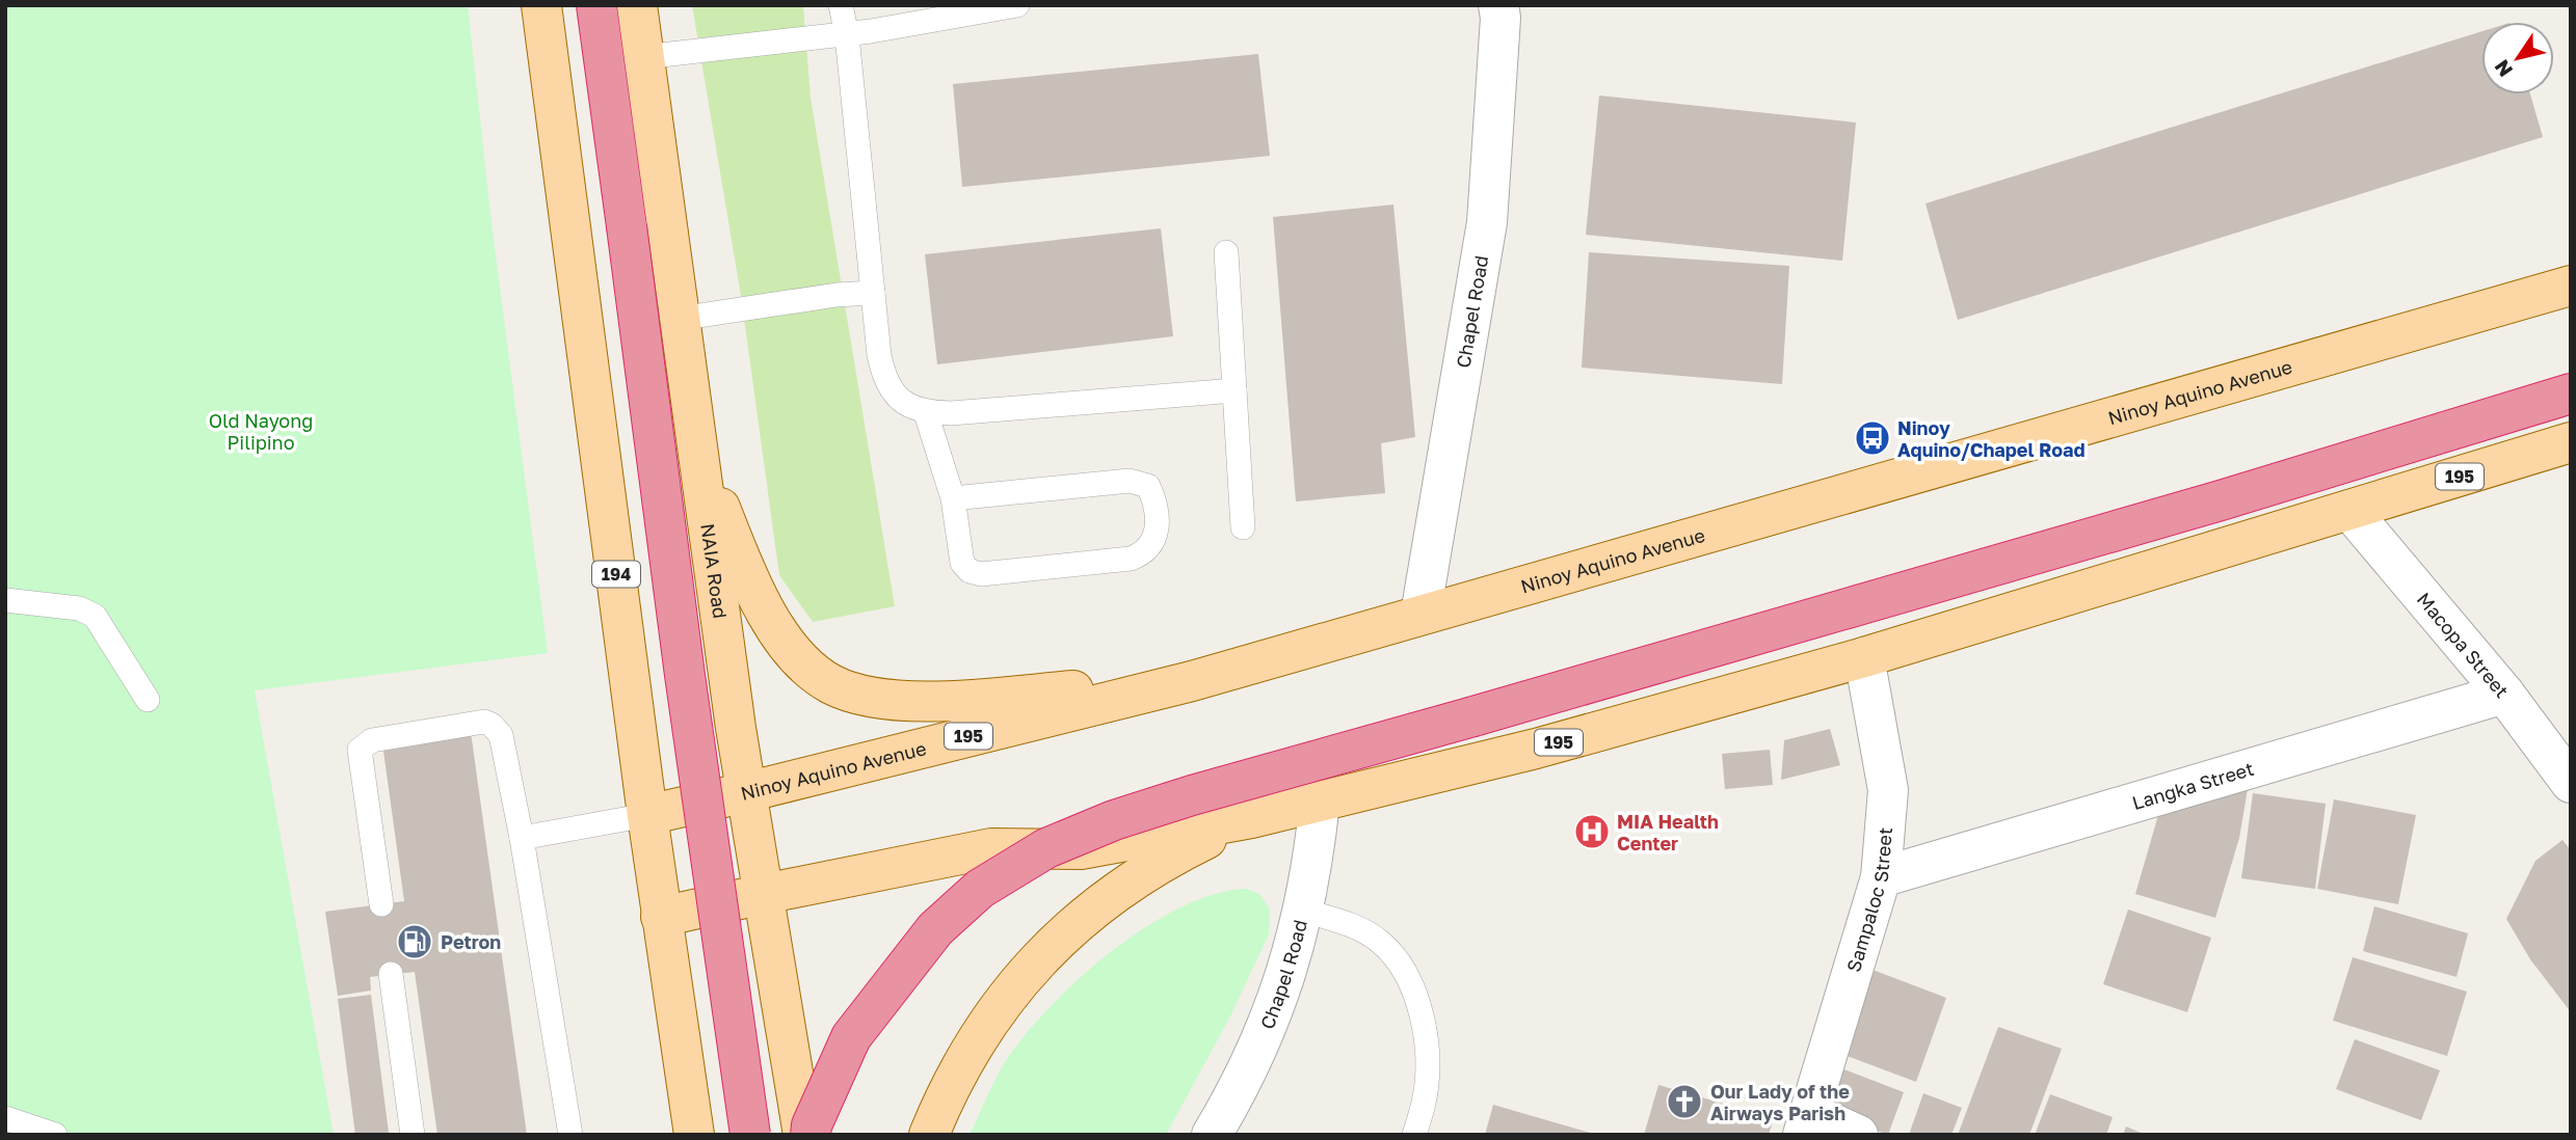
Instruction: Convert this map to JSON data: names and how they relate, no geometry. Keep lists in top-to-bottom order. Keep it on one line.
{"streets":{"main road":["Ninoy Aquino Avenue","195","NAIA Road","194"],"street":["Chapel Road","Macopa Street","Langka Street","Sampaloc Street"]},"crossings":[["Chapel Road","Ninoy Aquino Avenue"],["Chapel Road","195"],["Ninoy Aquino Avenue","NAIA Road"],["Ninoy Aquino Avenue","194"],["195","NAIA Road"],["195","194"],["195","Macopa Street"],["195","Sampaloc Street"],["Macopa Street","Langka Street"],["Langka Street","Sampaloc Street"]],"parks":["Old Nayong Pilipino"],"places":{"bus stop":["Ninoy Aquino/Chapel Road"],"hospital":["MIA Health Center"],"fuel station":["Petron"],"church":["Our Lady of the Airways Parish"]},"north":"bottom left"}
